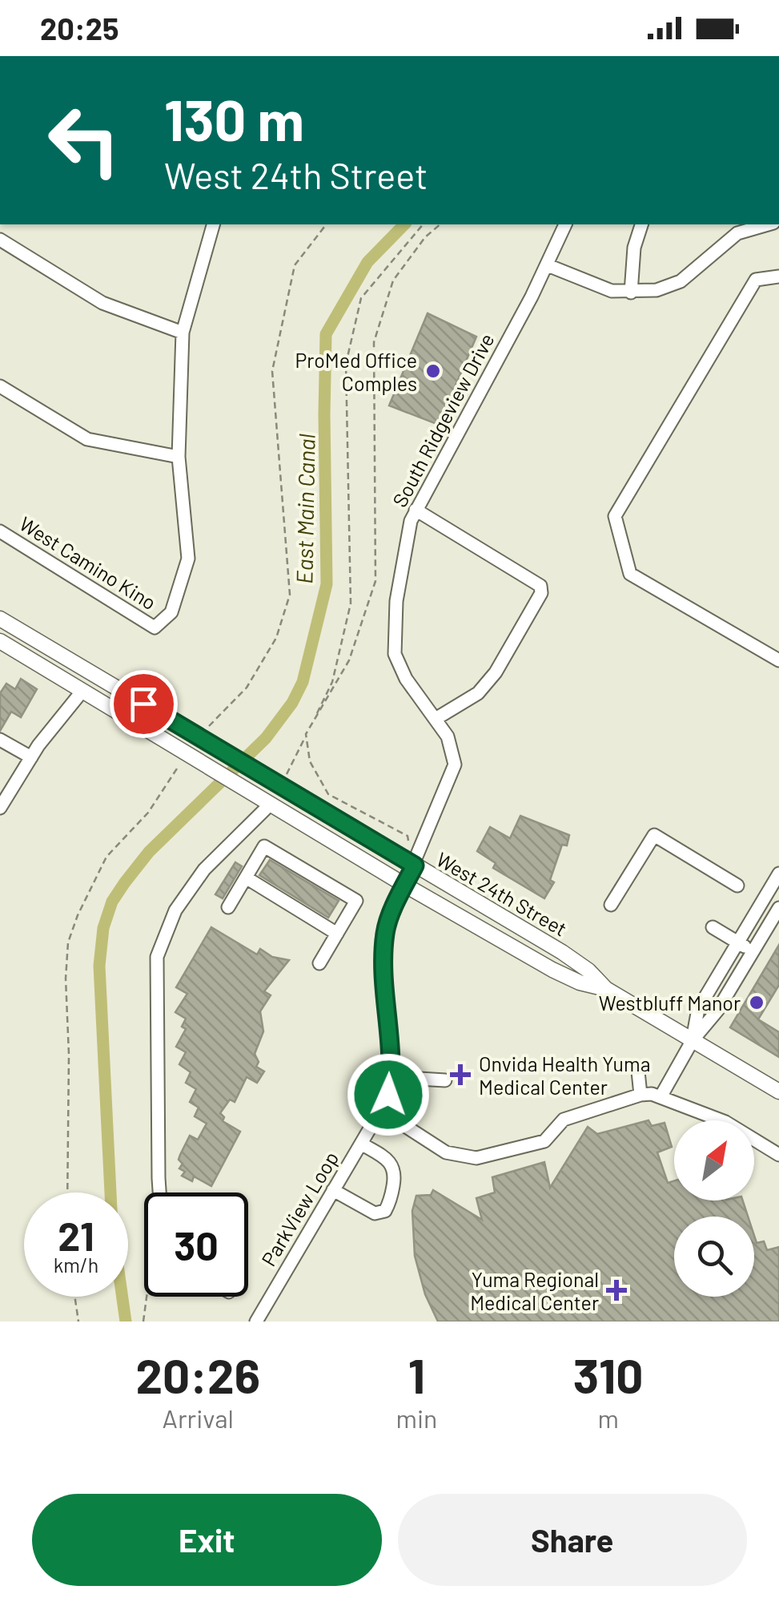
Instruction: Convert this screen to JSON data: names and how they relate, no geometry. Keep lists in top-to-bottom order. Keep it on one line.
{"streets":{"main road":["West 24th Street"],"street":["South Ridgeview Drive","West Camino Kino","ParkView Loop"]},"crossings":[["South Ridgeview Drive","West 24th Street"],["South Ridgeview Drive","ParkView Loop"],["West 24th Street","ParkView Loop"]],"water":["East Main Canal"],"places":{"other":["ProMed Office Comples","Westbluff Manor"],"health":["Onvida Health Yuma Medical Center","Yuma Regional Medical Center"]},"north":"top right","page":{"status":"20:25","turn":["130 m","West 24th Street"],"speed":"21 km/h","limit":"30","eta":["20:26","Arrival","1","min","310","m"],"buttons":["Exit","Share"]}}
